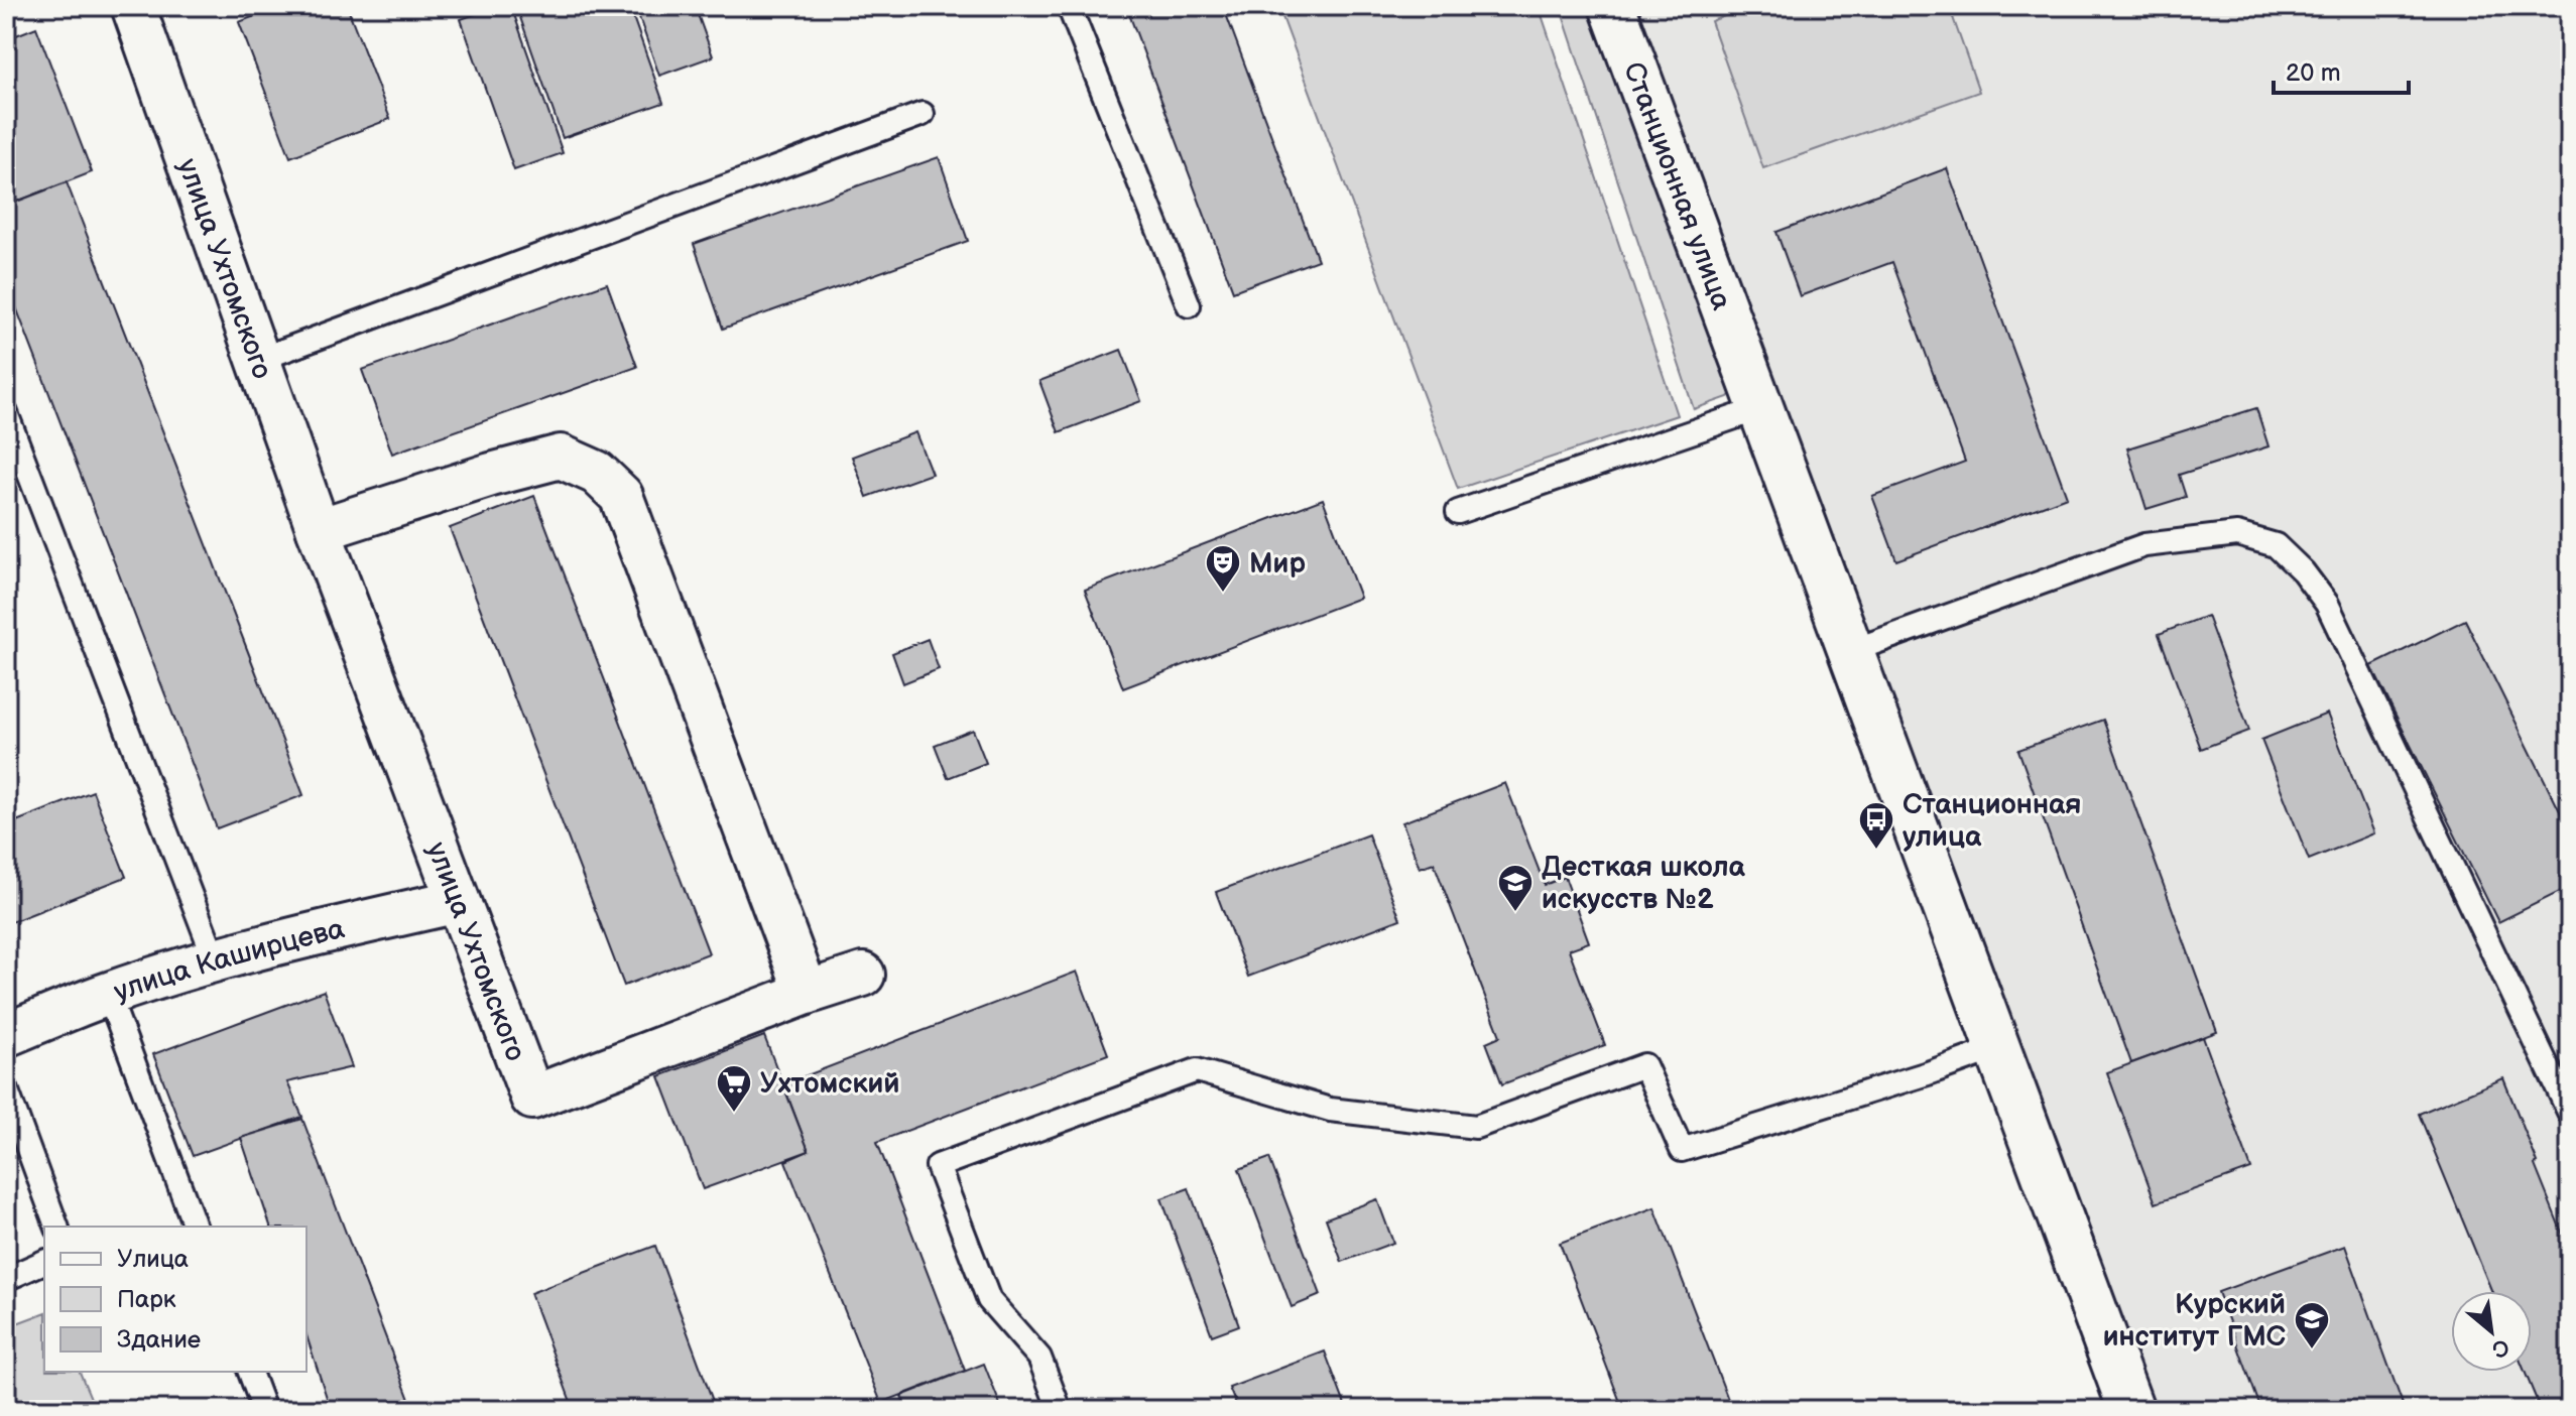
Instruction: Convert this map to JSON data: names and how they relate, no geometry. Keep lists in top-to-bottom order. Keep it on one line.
{"streets":{"main road":["Станционная улица"],"street":["улица Ухтомского","улица Каширцева"]},"crossings":[["улица Ухтомского","улица Каширцева"]],"places":{"theatre":["Мир"],"bus stop":["Станционная улица"],"school or university":["Десткая школа искусств №2","Курский институт ГМС"],"supermarket":["Ухтомский"]},"legend":["Улица","Парк","Здание"],"scale_bar":"20 m","north":"bottom right"}
